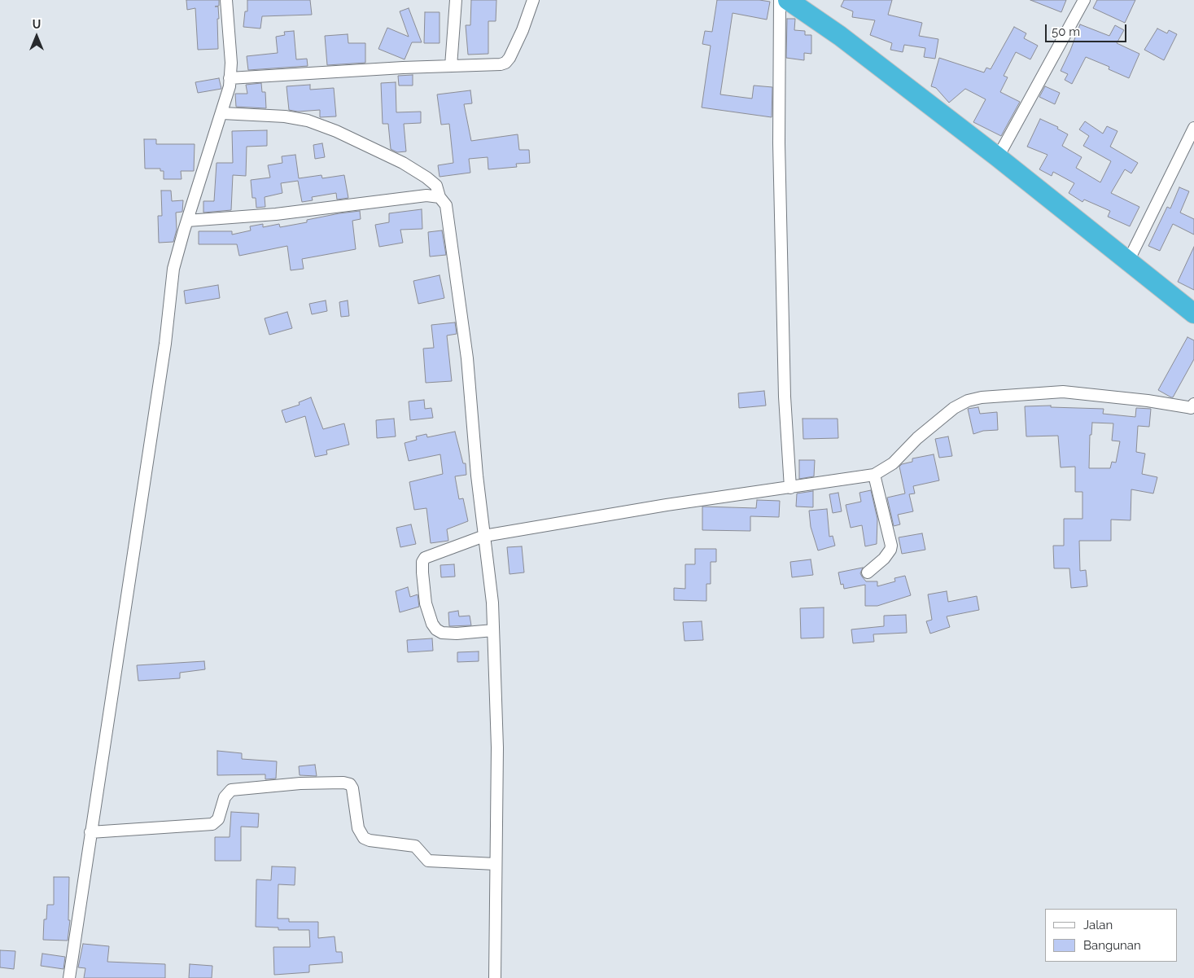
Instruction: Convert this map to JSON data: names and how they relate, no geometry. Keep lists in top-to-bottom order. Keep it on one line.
{"legend":["Jalan","Bangunan"],"scale_bar":"50 m","north":"top"}
